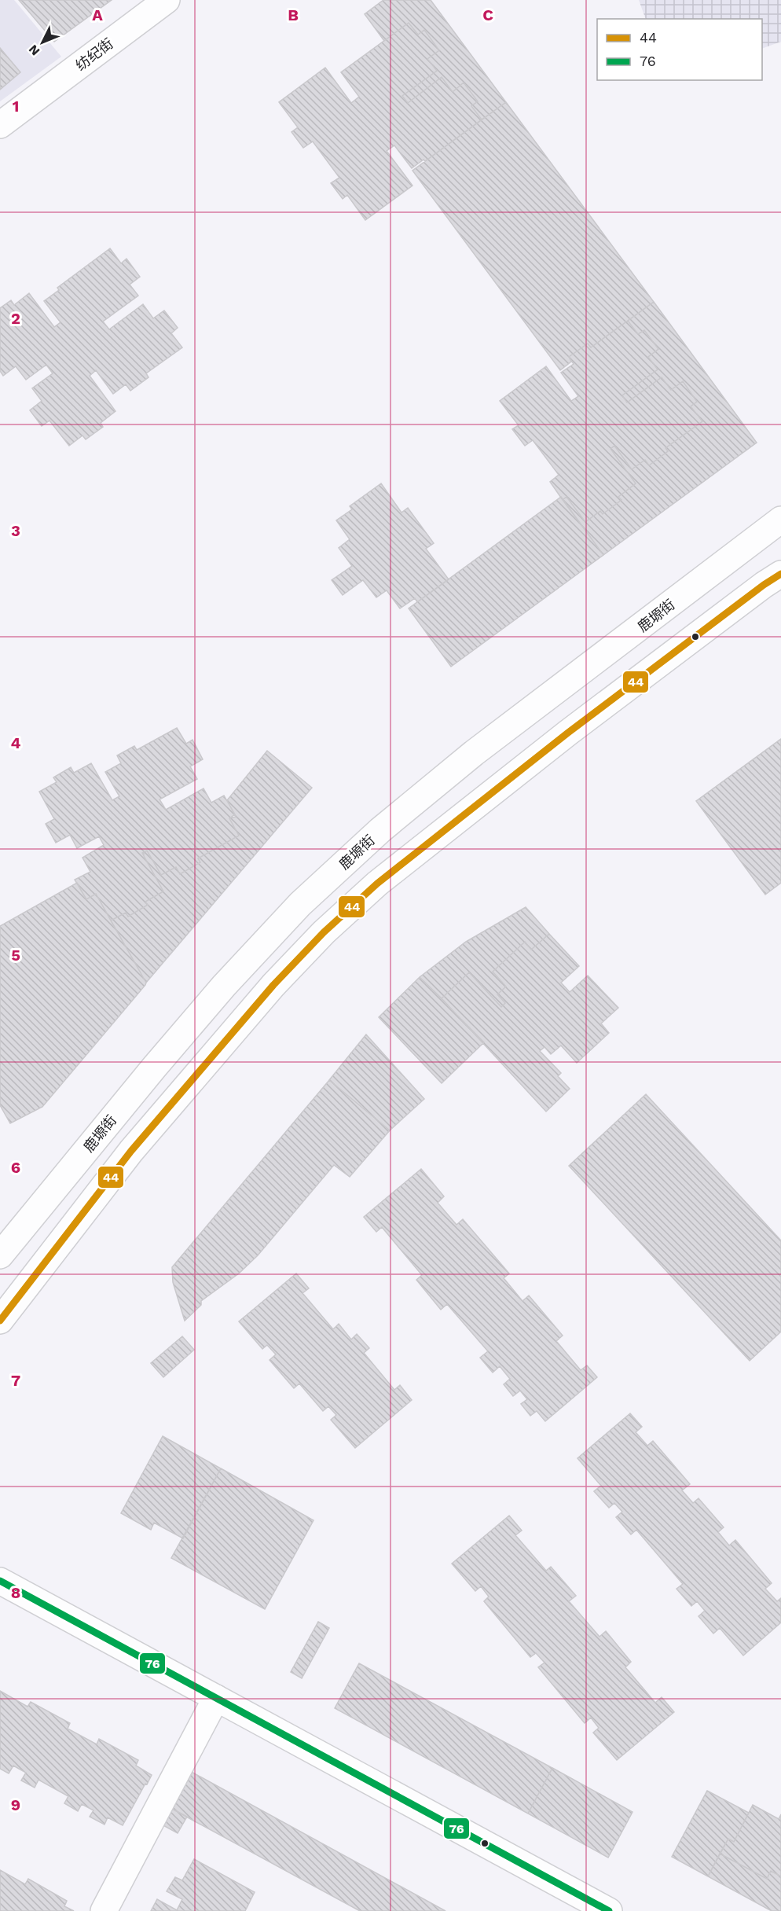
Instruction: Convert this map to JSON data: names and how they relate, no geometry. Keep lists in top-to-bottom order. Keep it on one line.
{"streets":{"street":["纺纪街","鹿塬街"]},"lines":["transit line 44","transit line 76"],"legend":["44","76"],"north":"bottom left","grid":{"columns":["A","B","C"],"rows":["1","2","3","4","5","6","7","8","9"]}}
